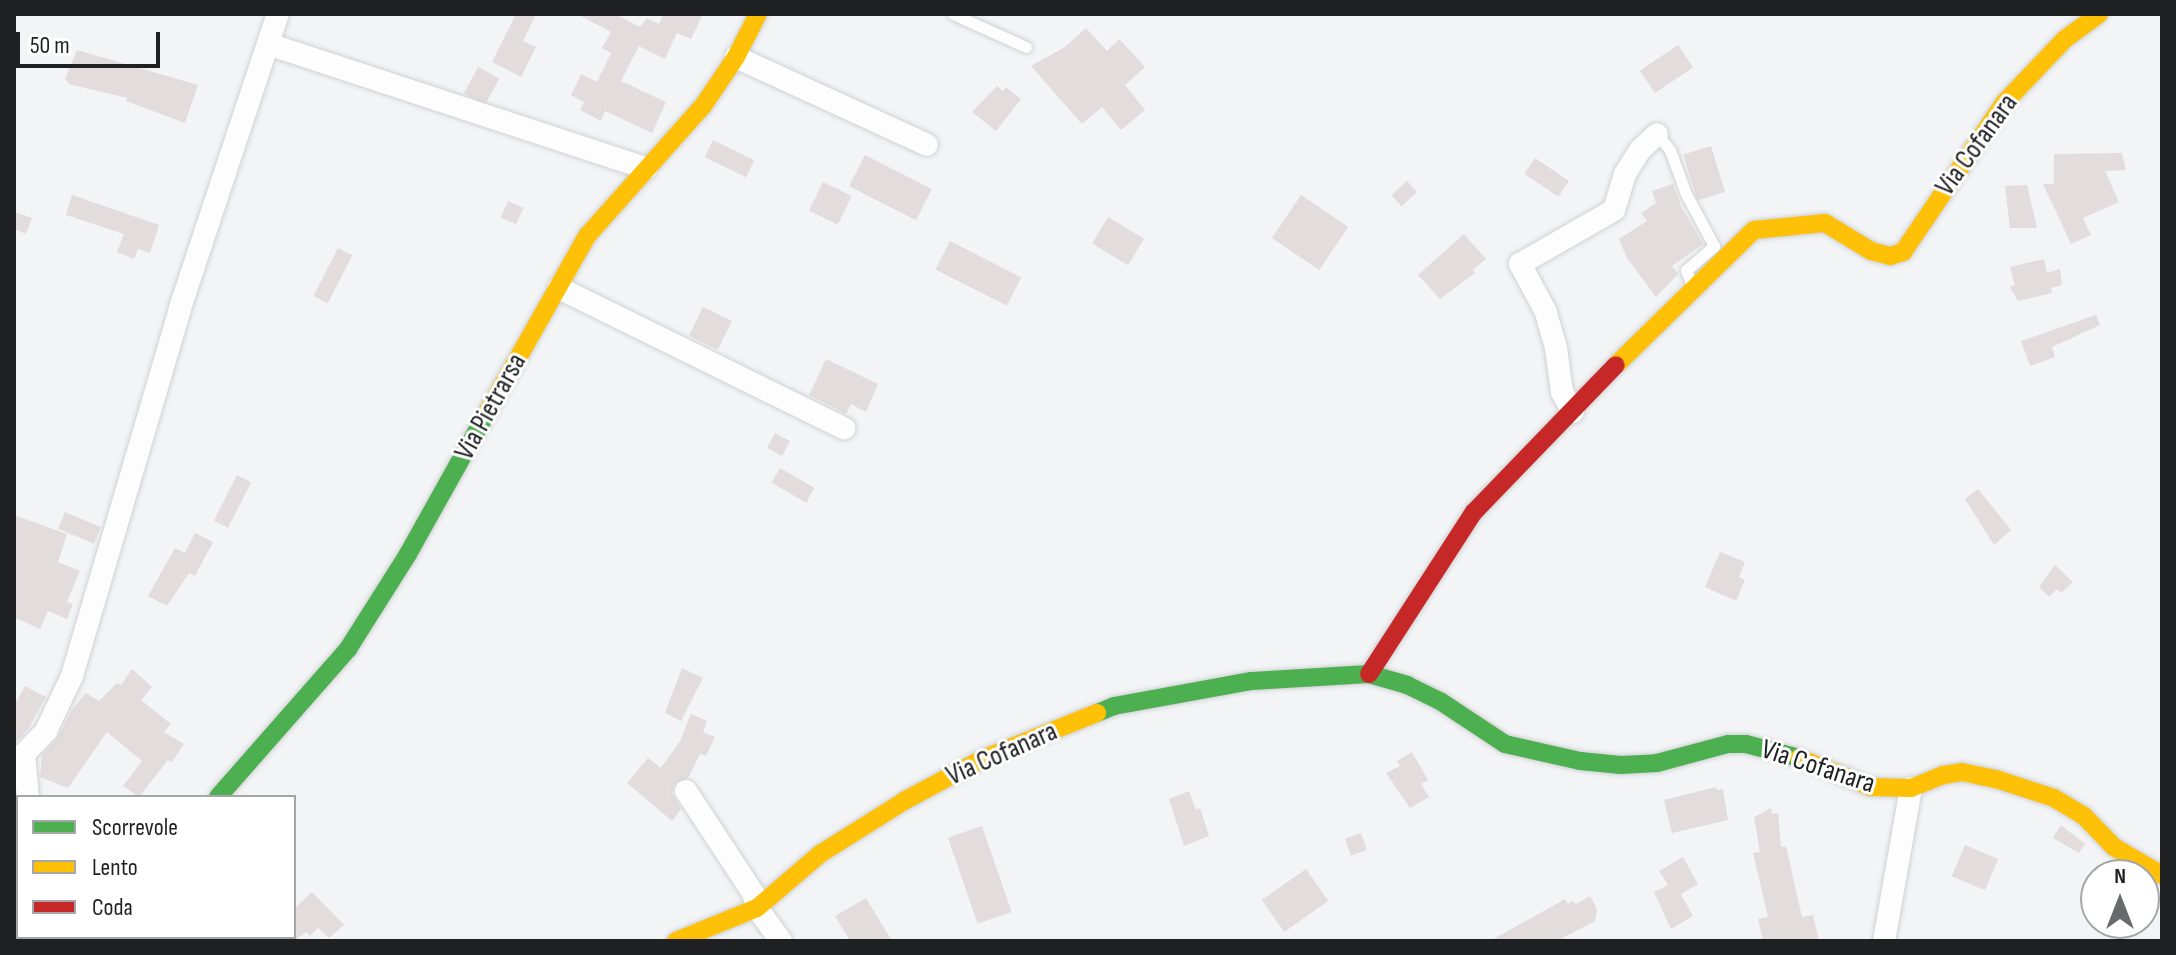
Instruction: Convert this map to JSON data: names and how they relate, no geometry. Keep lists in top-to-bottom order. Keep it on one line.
{"streets":{"street":["Via Cofanara","Via Pietrarsa"]},"legend":["Scorrevole","Lento","Coda"],"scale_bar":"50 m","north":"top"}
